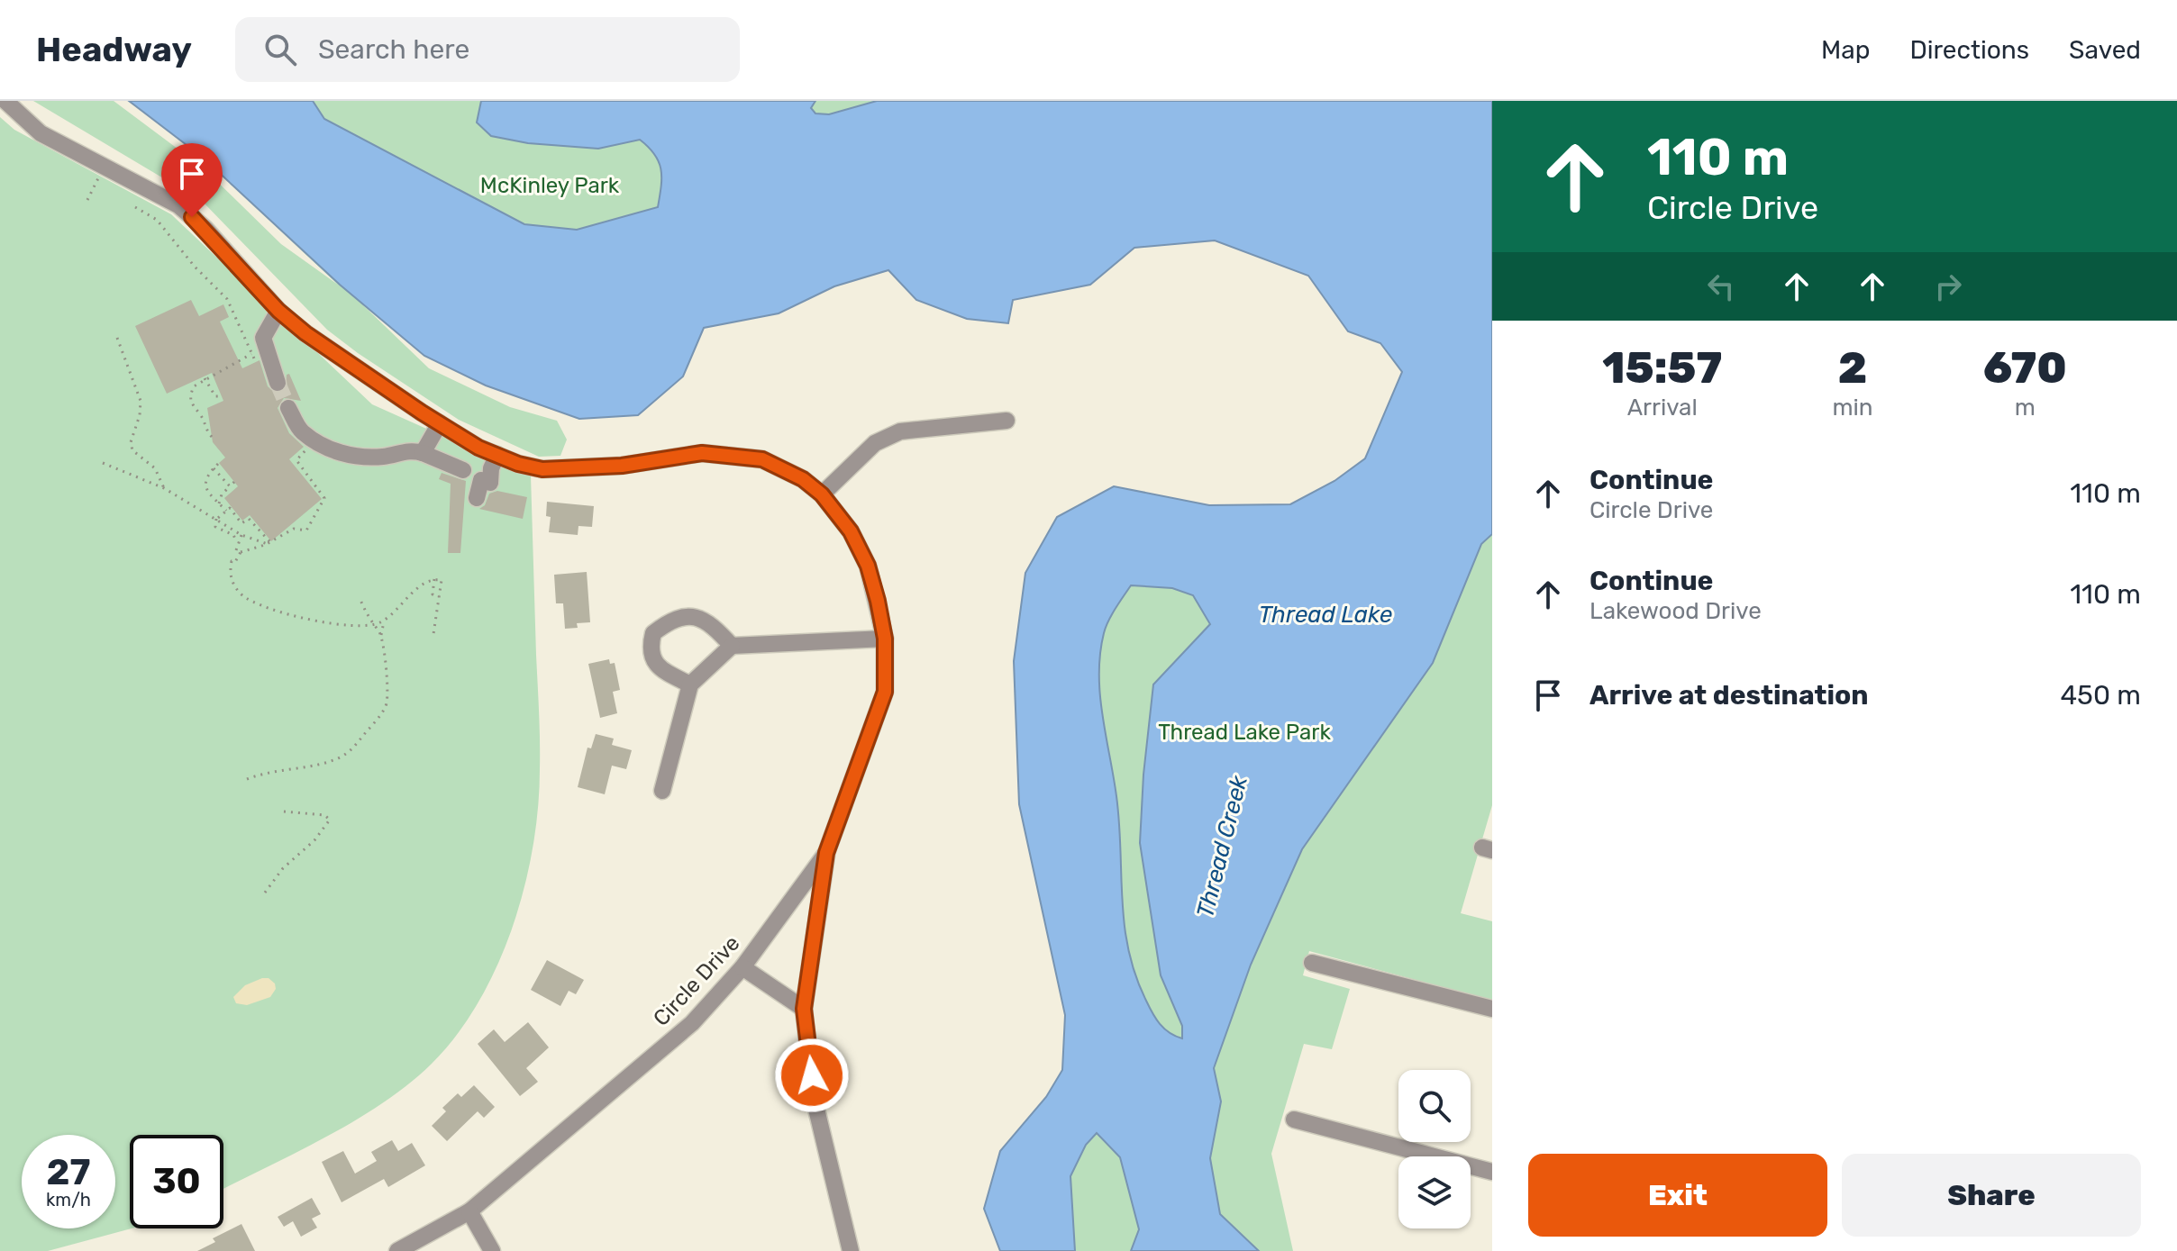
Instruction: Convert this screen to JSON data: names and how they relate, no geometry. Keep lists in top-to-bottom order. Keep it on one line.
{"streets":{"street":["Circle Drive"]},"water":["Thread Lake","Thread Creek"],"parks":["McKinley Park","Thread Lake Park"],"page":{"header":"Headway","search":"Search here","nav":["Map","Directions","Saved"],"turn":["110 m","Circle Drive"],"eta":["15:57","Arrival","2","min","670","m"],"list":[{"name":"Continue","note":"Circle Drive","value":"110 m"},{"name":"Continue","note":"Lakewood Drive","value":"110 m"},{"name":"Arrive at destination","value":"450 m"}],"speed":"27 km/h","limit":"30","buttons":["Exit","Share"]}}
